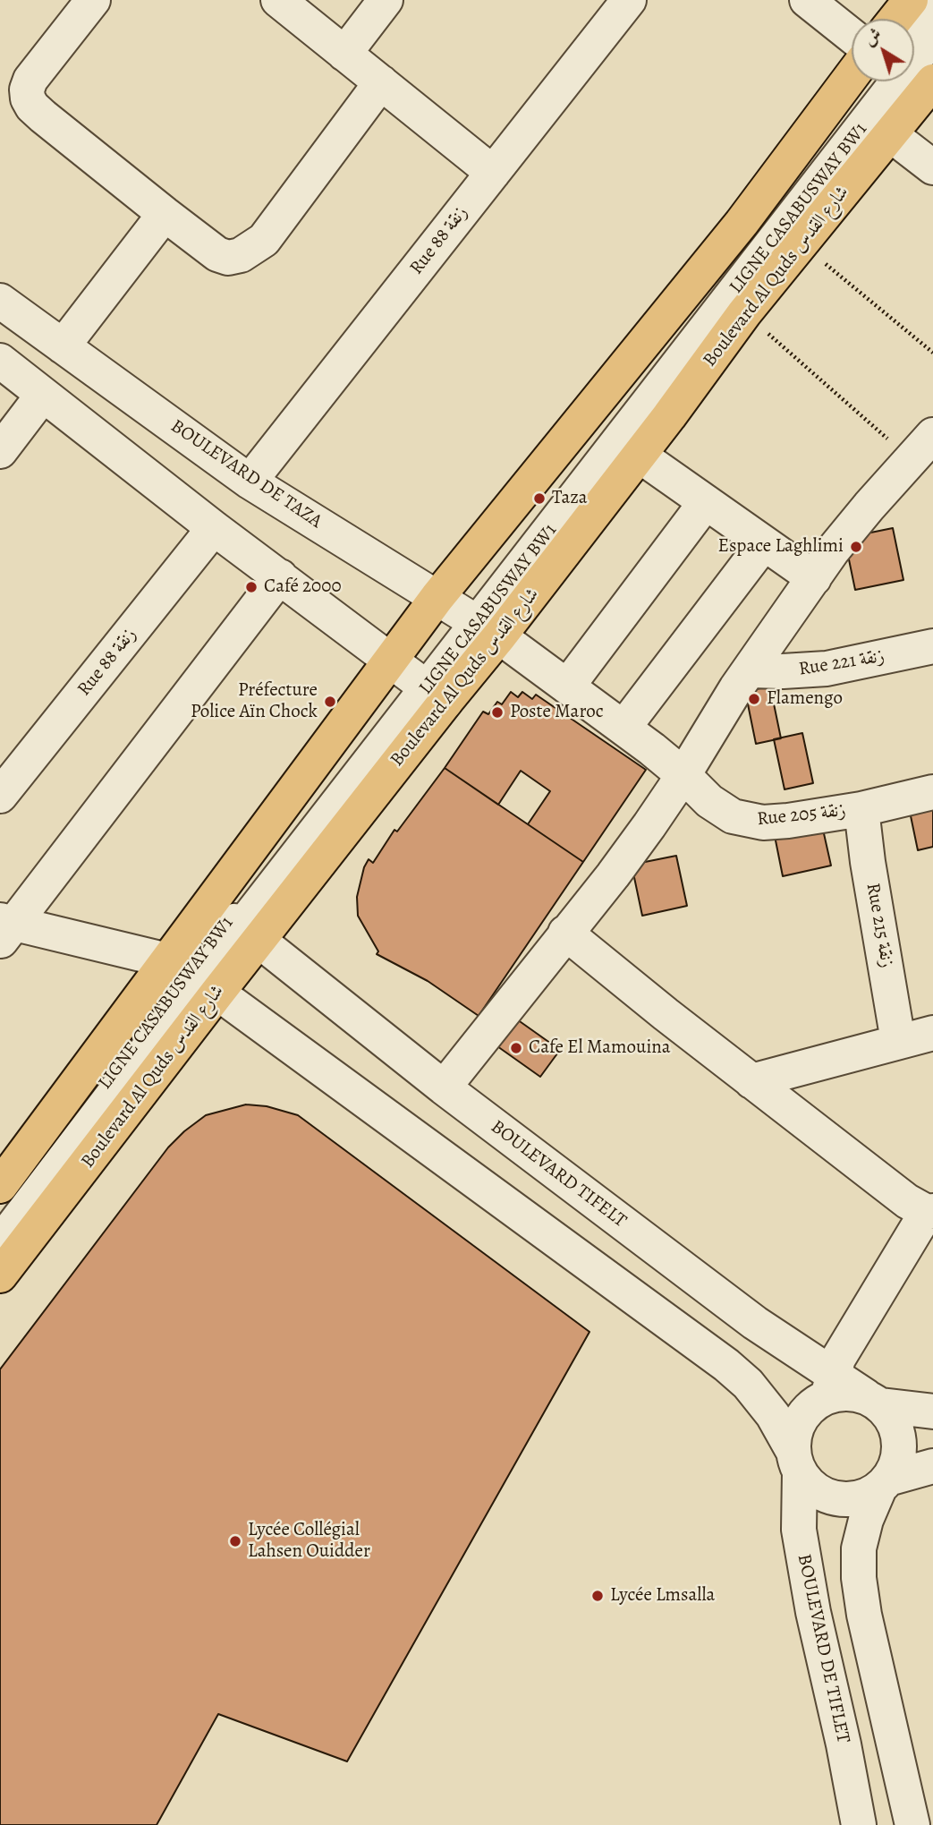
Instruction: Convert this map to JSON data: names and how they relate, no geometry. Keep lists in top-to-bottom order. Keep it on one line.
{"streets":{"main road":["Boulevard Al Quds شارع القدس"],"street":["LIGNE CASABUSWAY BW1","Rue 88 زنقة","BOULEVARD DE TAZA","Rue 221 زنقة","Rue 205 زنقة","Rue 215 زنقة","BOULEVARD TIFELT","BOULEVARD DE TIFLET"]},"crossings":[["LIGNE CASABUSWAY BW1","Boulevard Al Quds شارع القدس"],["LIGNE CASABUSWAY BW1","BOULEVARD DE TAZA"],["Rue 88 زنقة","BOULEVARD DE TAZA"],["Boulevard Al Quds شارع القدس","BOULEVARD DE TAZA"],["Boulevard Al Quds شارع القدس","BOULEVARD TIFELT"],["BOULEVARD DE TAZA","Rue 205 زنقة"],["Rue 205 زنقة","Rue 215 زنقة"],["BOULEVARD TIFELT","BOULEVARD DE TIFLET"]],"places":["Taza","Espace Laghlimi","Café 2000","Flamengo","Préfecture Police Aïn Chock","Poste Maroc","Cafe El Mamouina","Lycée Collégial Lahsen Ouidder","Lycée Lmsalla"],"north":"top left"}
